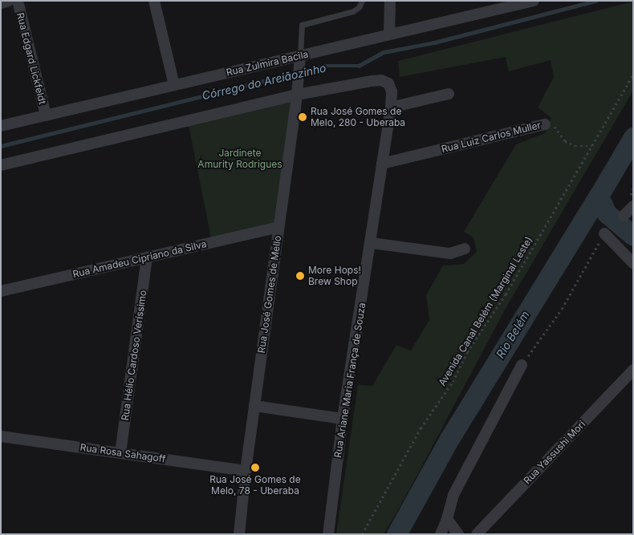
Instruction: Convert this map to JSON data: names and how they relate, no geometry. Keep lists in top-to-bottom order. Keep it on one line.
{"streets":{"street":["Rua Edgard Lickfeldt","Rua Zulmira Bacila","Rua Luiz Carlos Muller","Rua Amadeu Cipriano da Silva","Rua José Gomes de Mello","Rua Hélio Cardoso Veríssimo","Rua Ariane Maria França de Souza","Rua Yassushi Mori","Rua Rosa Sahagoff"],"path":["Avenida Canal Belém (Marginal Leste)"]},"crossings":[["Rua Edgard Lickfeldt","Rua Zulmira Bacila"],["Rua Zulmira Bacila","Rua José Gomes de Mello"],["Rua Luiz Carlos Muller","Avenida Canal Belém (Marginal Leste)"],["Rua Luiz Carlos Muller","Rua Ariane Maria França de Souza"],["Rua Amadeu Cipriano da Silva","Rua José Gomes de Mello"],["Rua Amadeu Cipriano da Silva","Rua Hélio Cardoso Veríssimo"],["Rua José Gomes de Mello","Rua Ariane Maria França de Souza"],["Rua José Gomes de Mello","Rua Rosa Sahagoff"],["Rua Hélio Cardoso Veríssimo","Rua Rosa Sahagoff"]],"water":["Córrego do Areiãozinho","Rio Belém"],"parks":["Jardinete Amurity Rodrigues"],"places":["Rua José Gomes de Melo, 280 - Uberaba","More Hops! Brew Shop","Rua José Gomes de Melo, 78 - Uberaba"]}
